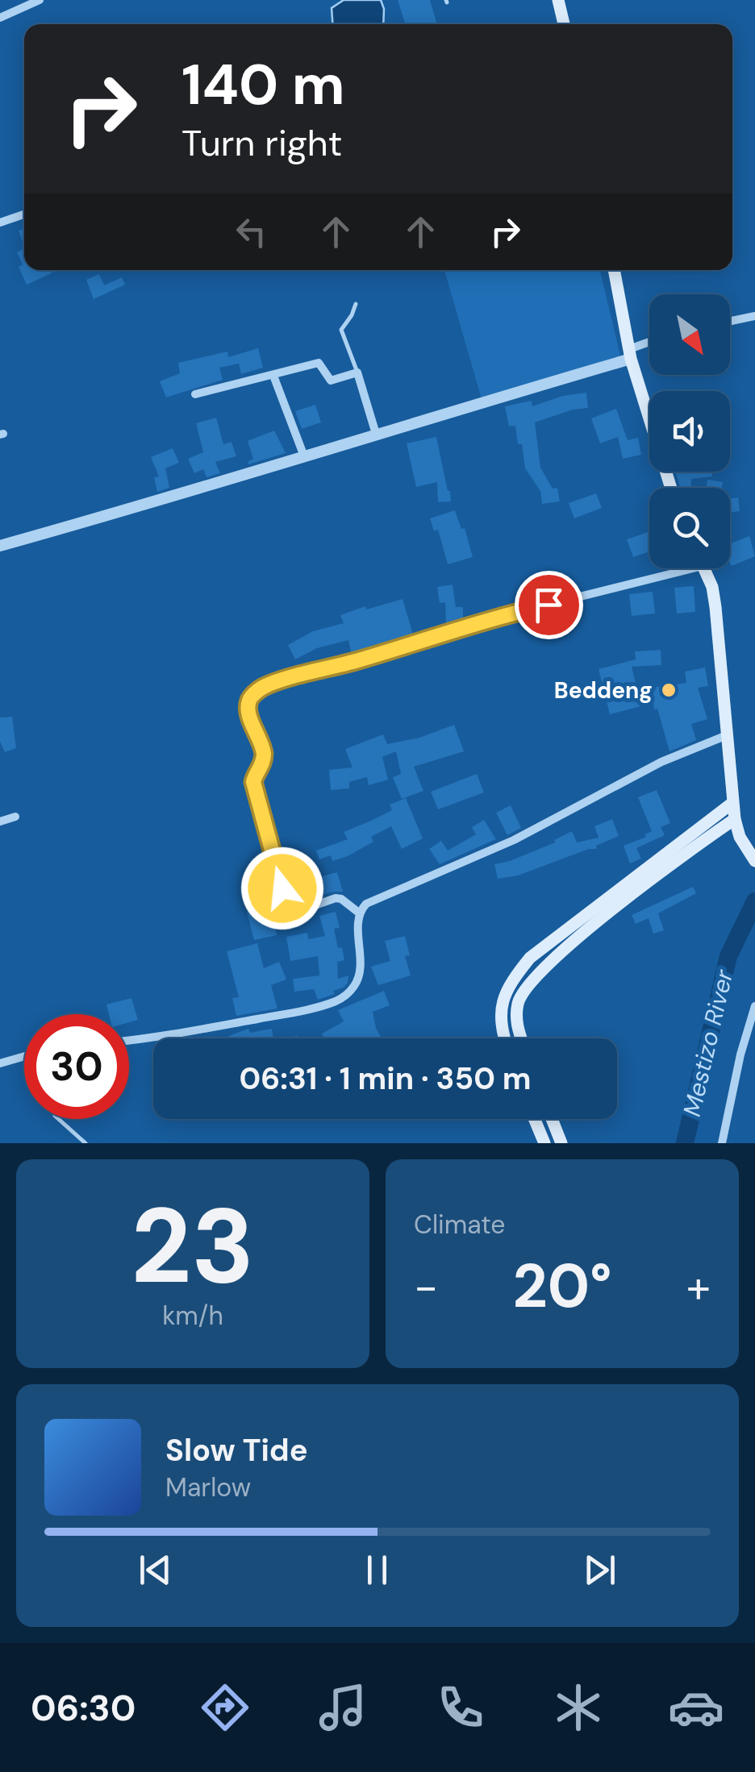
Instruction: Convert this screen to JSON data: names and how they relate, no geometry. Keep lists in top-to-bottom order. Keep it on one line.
{"water":["Mestizo River"],"places":["Beddeng"],"north":"bottom right","page":{"turn":["140 m","Turn right"],"limit":"30","trip":"06:31 · 1 min · 350 m","tile":[["23","km/h"],"Climate"],"heat":["−","20°","+"],"song":["Slow Tide","Marlow"],"tabs":"06:30"}}
